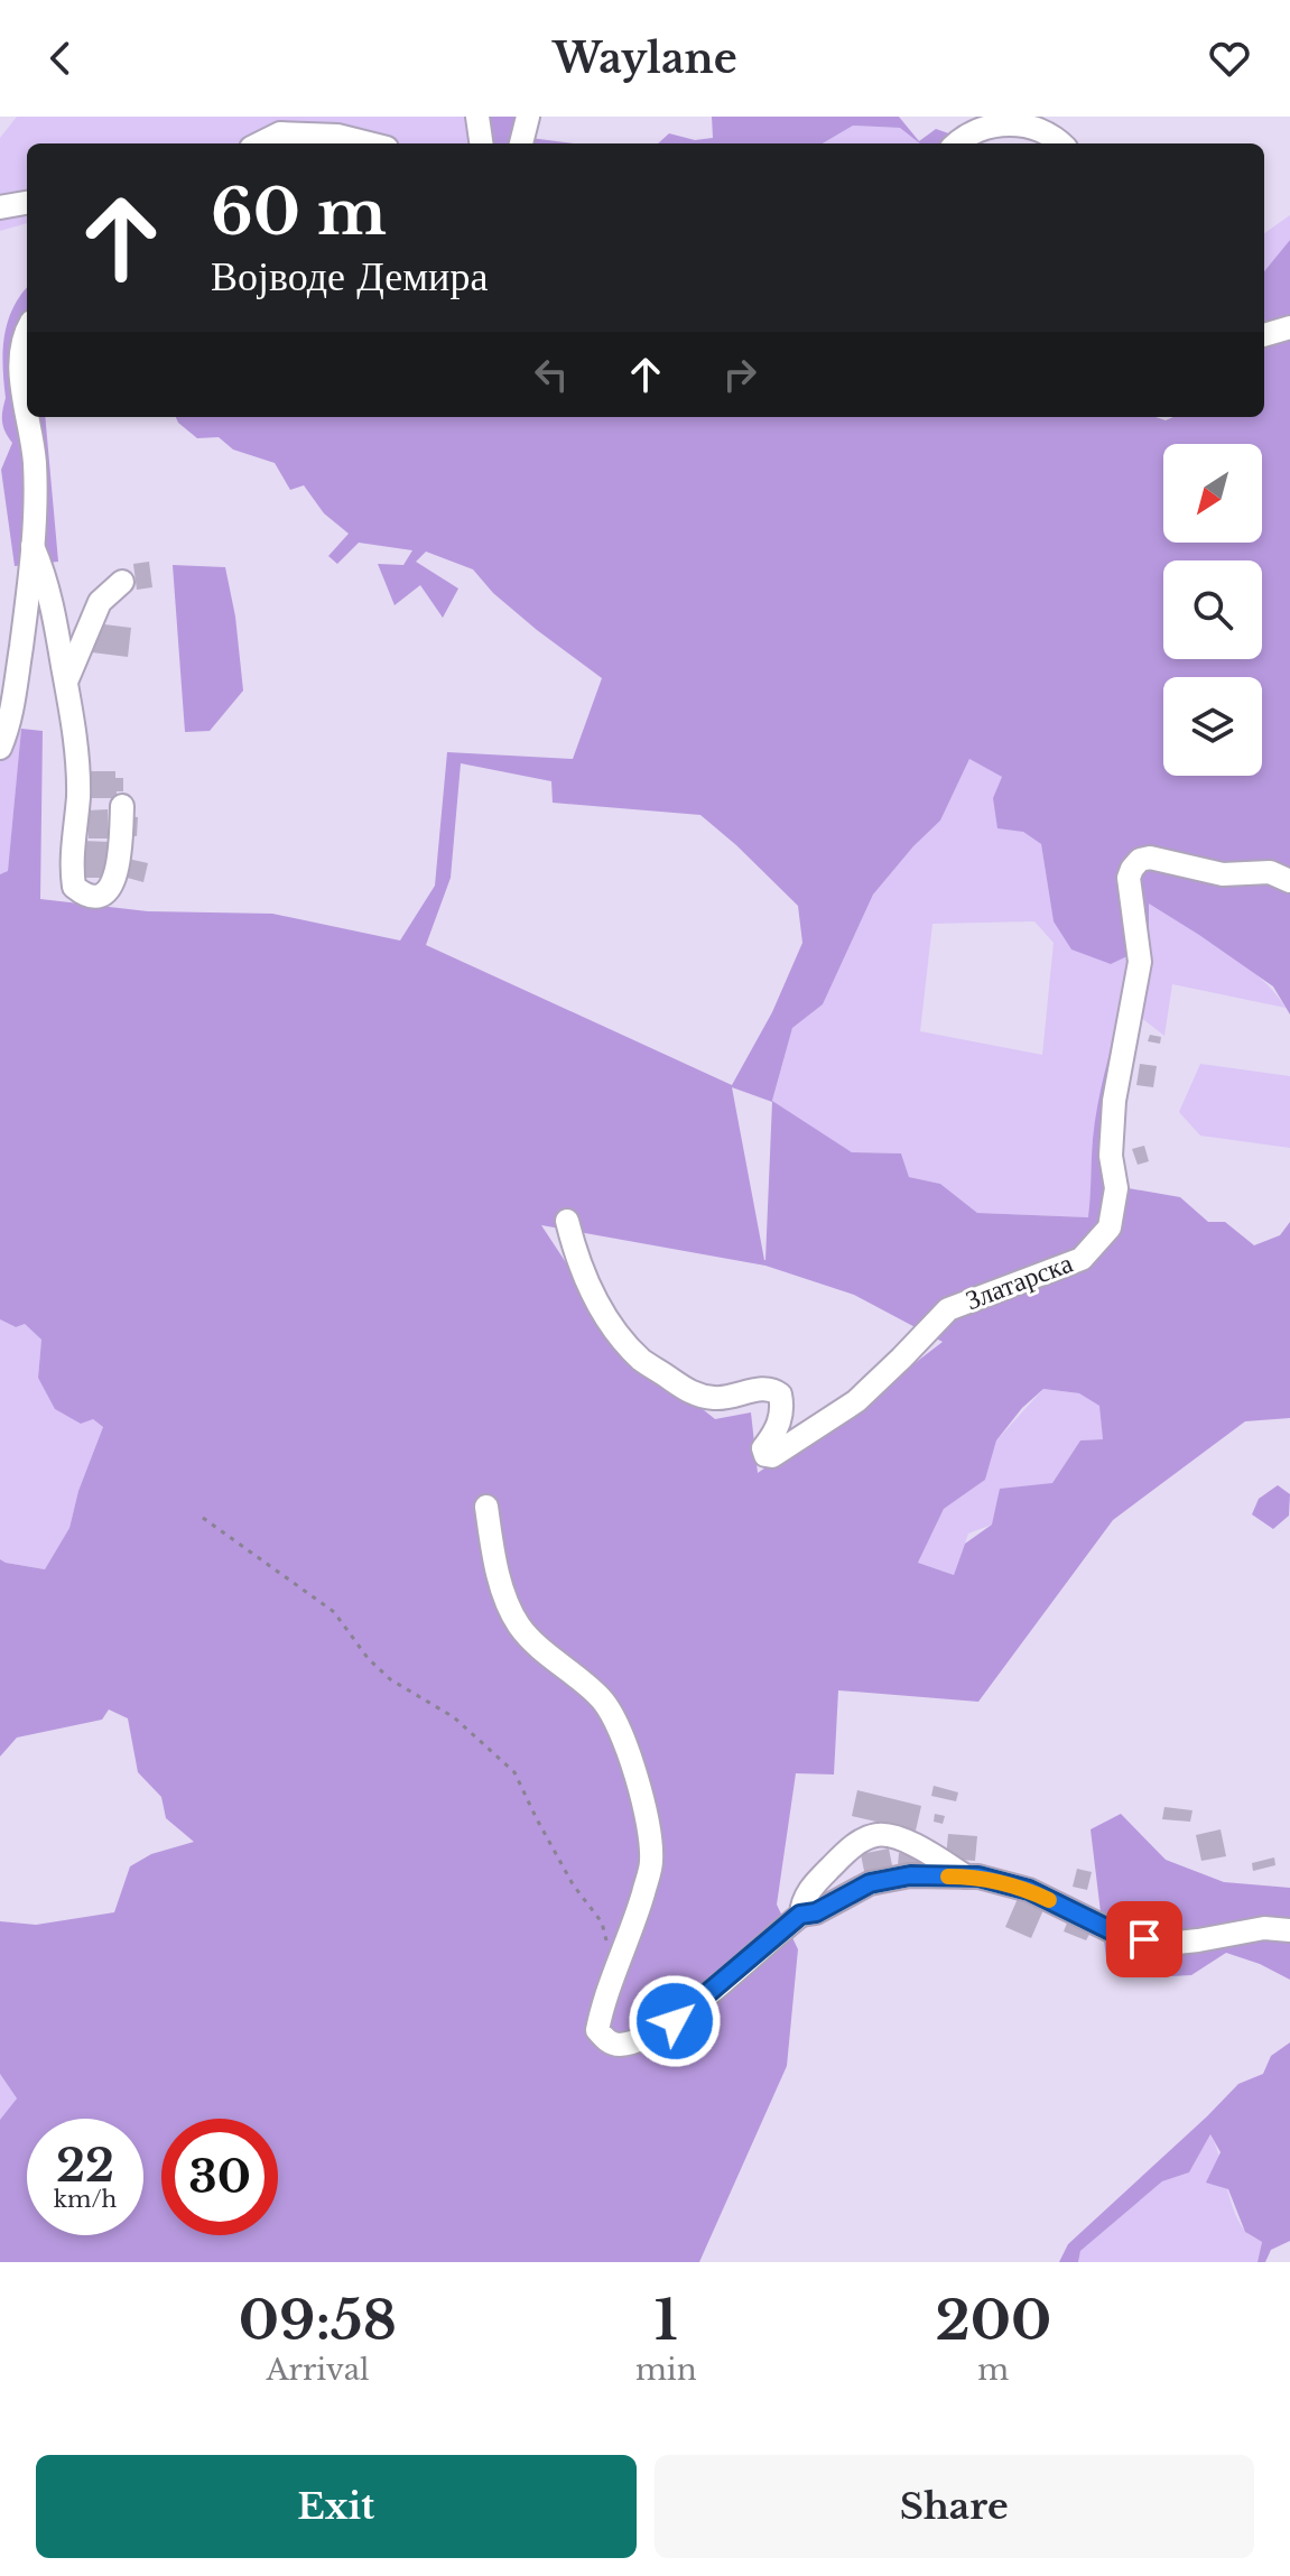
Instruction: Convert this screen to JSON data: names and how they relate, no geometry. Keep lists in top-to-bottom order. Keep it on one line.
{"streets":{"street":["Златарска"]},"north":"bottom left","page":{"header":"Waylane","turn":["60 m","Војводе Демира"],"speed":"22 km/h","limit":"30","eta":["09:58","Arrival","1","min","200","m"],"buttons":["Exit","Share"]}}
